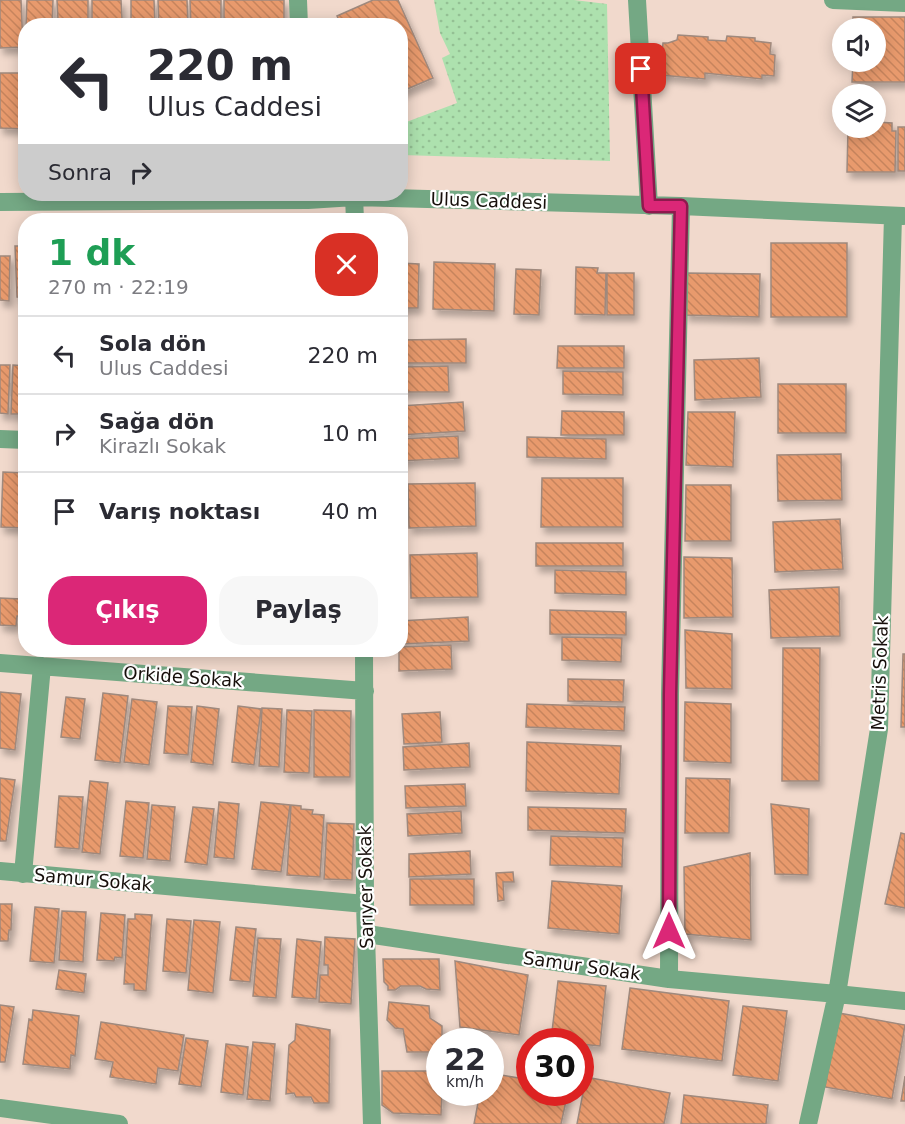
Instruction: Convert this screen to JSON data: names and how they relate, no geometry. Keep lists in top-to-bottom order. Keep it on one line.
{"streets":{"street":["Ulus Caddesi","Metris Sokak","Orkide Sokak","Samur Sokak","Sarıyer Sokak"]},"crossings":[["Ulus Caddesi","Metris Sokak"],["Metris Sokak","Samur Sokak"],["Orkide Sokak","Sarıyer Sokak"],["Samur Sokak","Sarıyer Sokak"]],"page":{"turn":["220 m","Ulus Caddesi"],"then":"Sonra","heading":["1 dk","270 m · 22:19"],"list":[{"name":"Sola dön","note":"Ulus Caddesi","value":"220 m"},{"name":"Sağa dön","note":"Kirazlı Sokak","value":"10 m"},{"name":"Varış noktası","value":"40 m"}],"buttons":["Çıkış","Paylaş"],"speed":"22 km/h","limit":"30"}}
